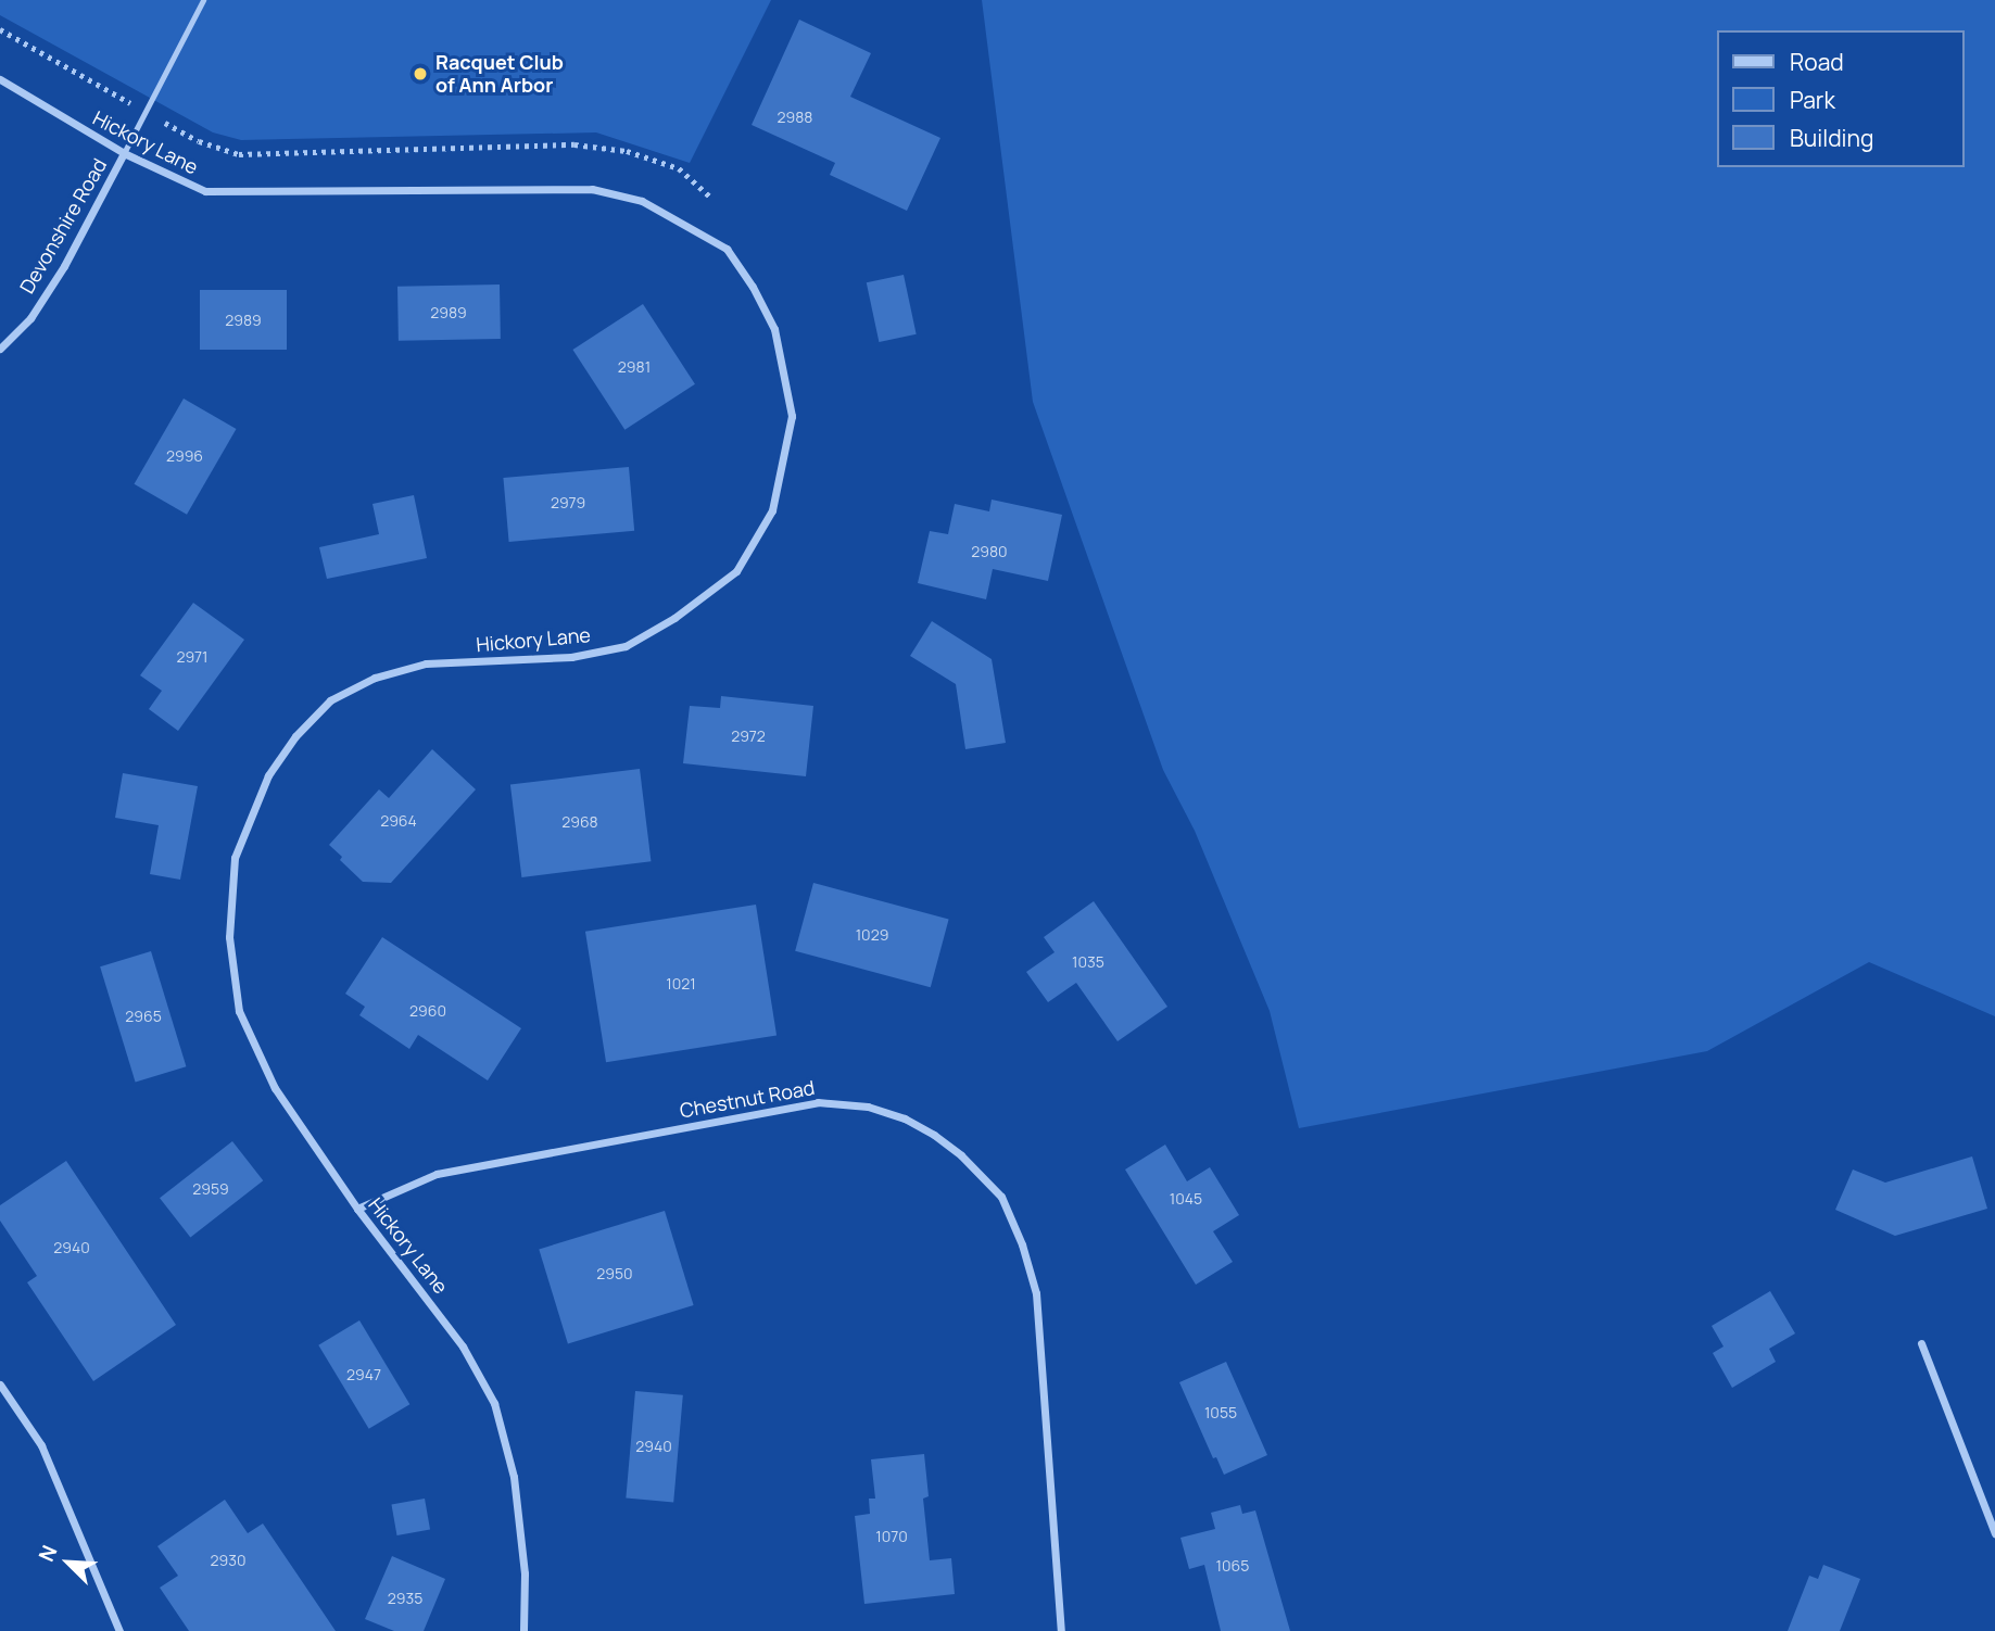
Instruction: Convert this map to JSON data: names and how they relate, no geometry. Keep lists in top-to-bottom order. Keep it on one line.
{"streets":{"street":["Hickory Lane","Devonshire Road","Chestnut Road"]},"crossings":[["Hickory Lane","Devonshire Road"],["Hickory Lane","Chestnut Road"]],"places":["Racquet Club of Ann Arbor"],"house_numbers":["2988","2989","2989","2981","2996","2979","2980","2971","2972","2964","2968","1029","1035","1021","2960","2965","2959","1045","2940","2950","2947","1055","2940","1070","2930","1065","2935"],"legend":["Road","Park","Building"],"north":"top left"}
